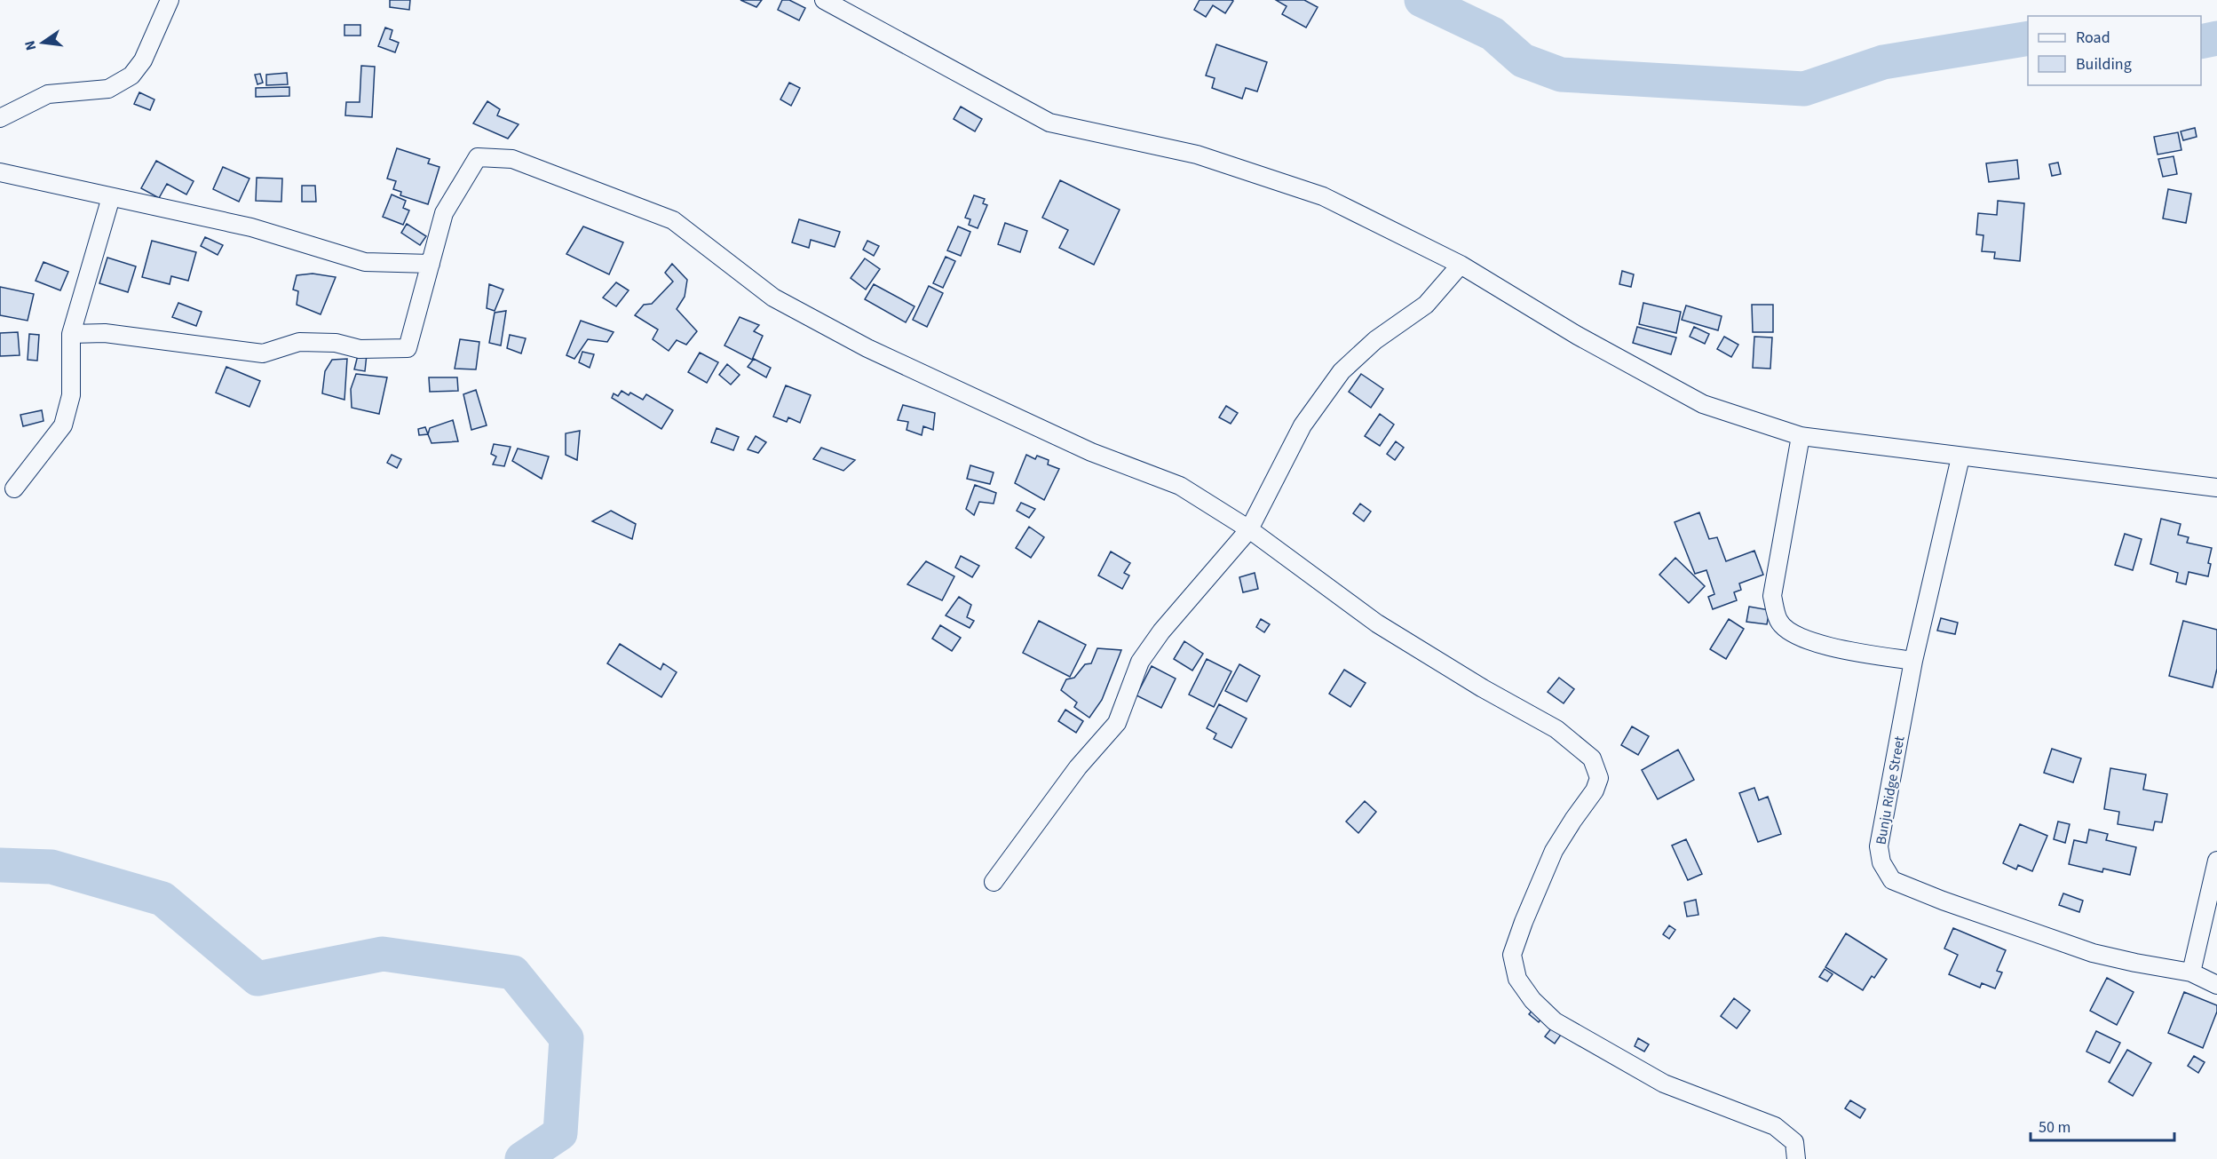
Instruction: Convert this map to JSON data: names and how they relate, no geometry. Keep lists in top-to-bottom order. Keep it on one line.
{"streets":{"street":["Bunju Ridge Street"]},"legend":["Road","Building"],"scale_bar":"50 m","north":"left"}
